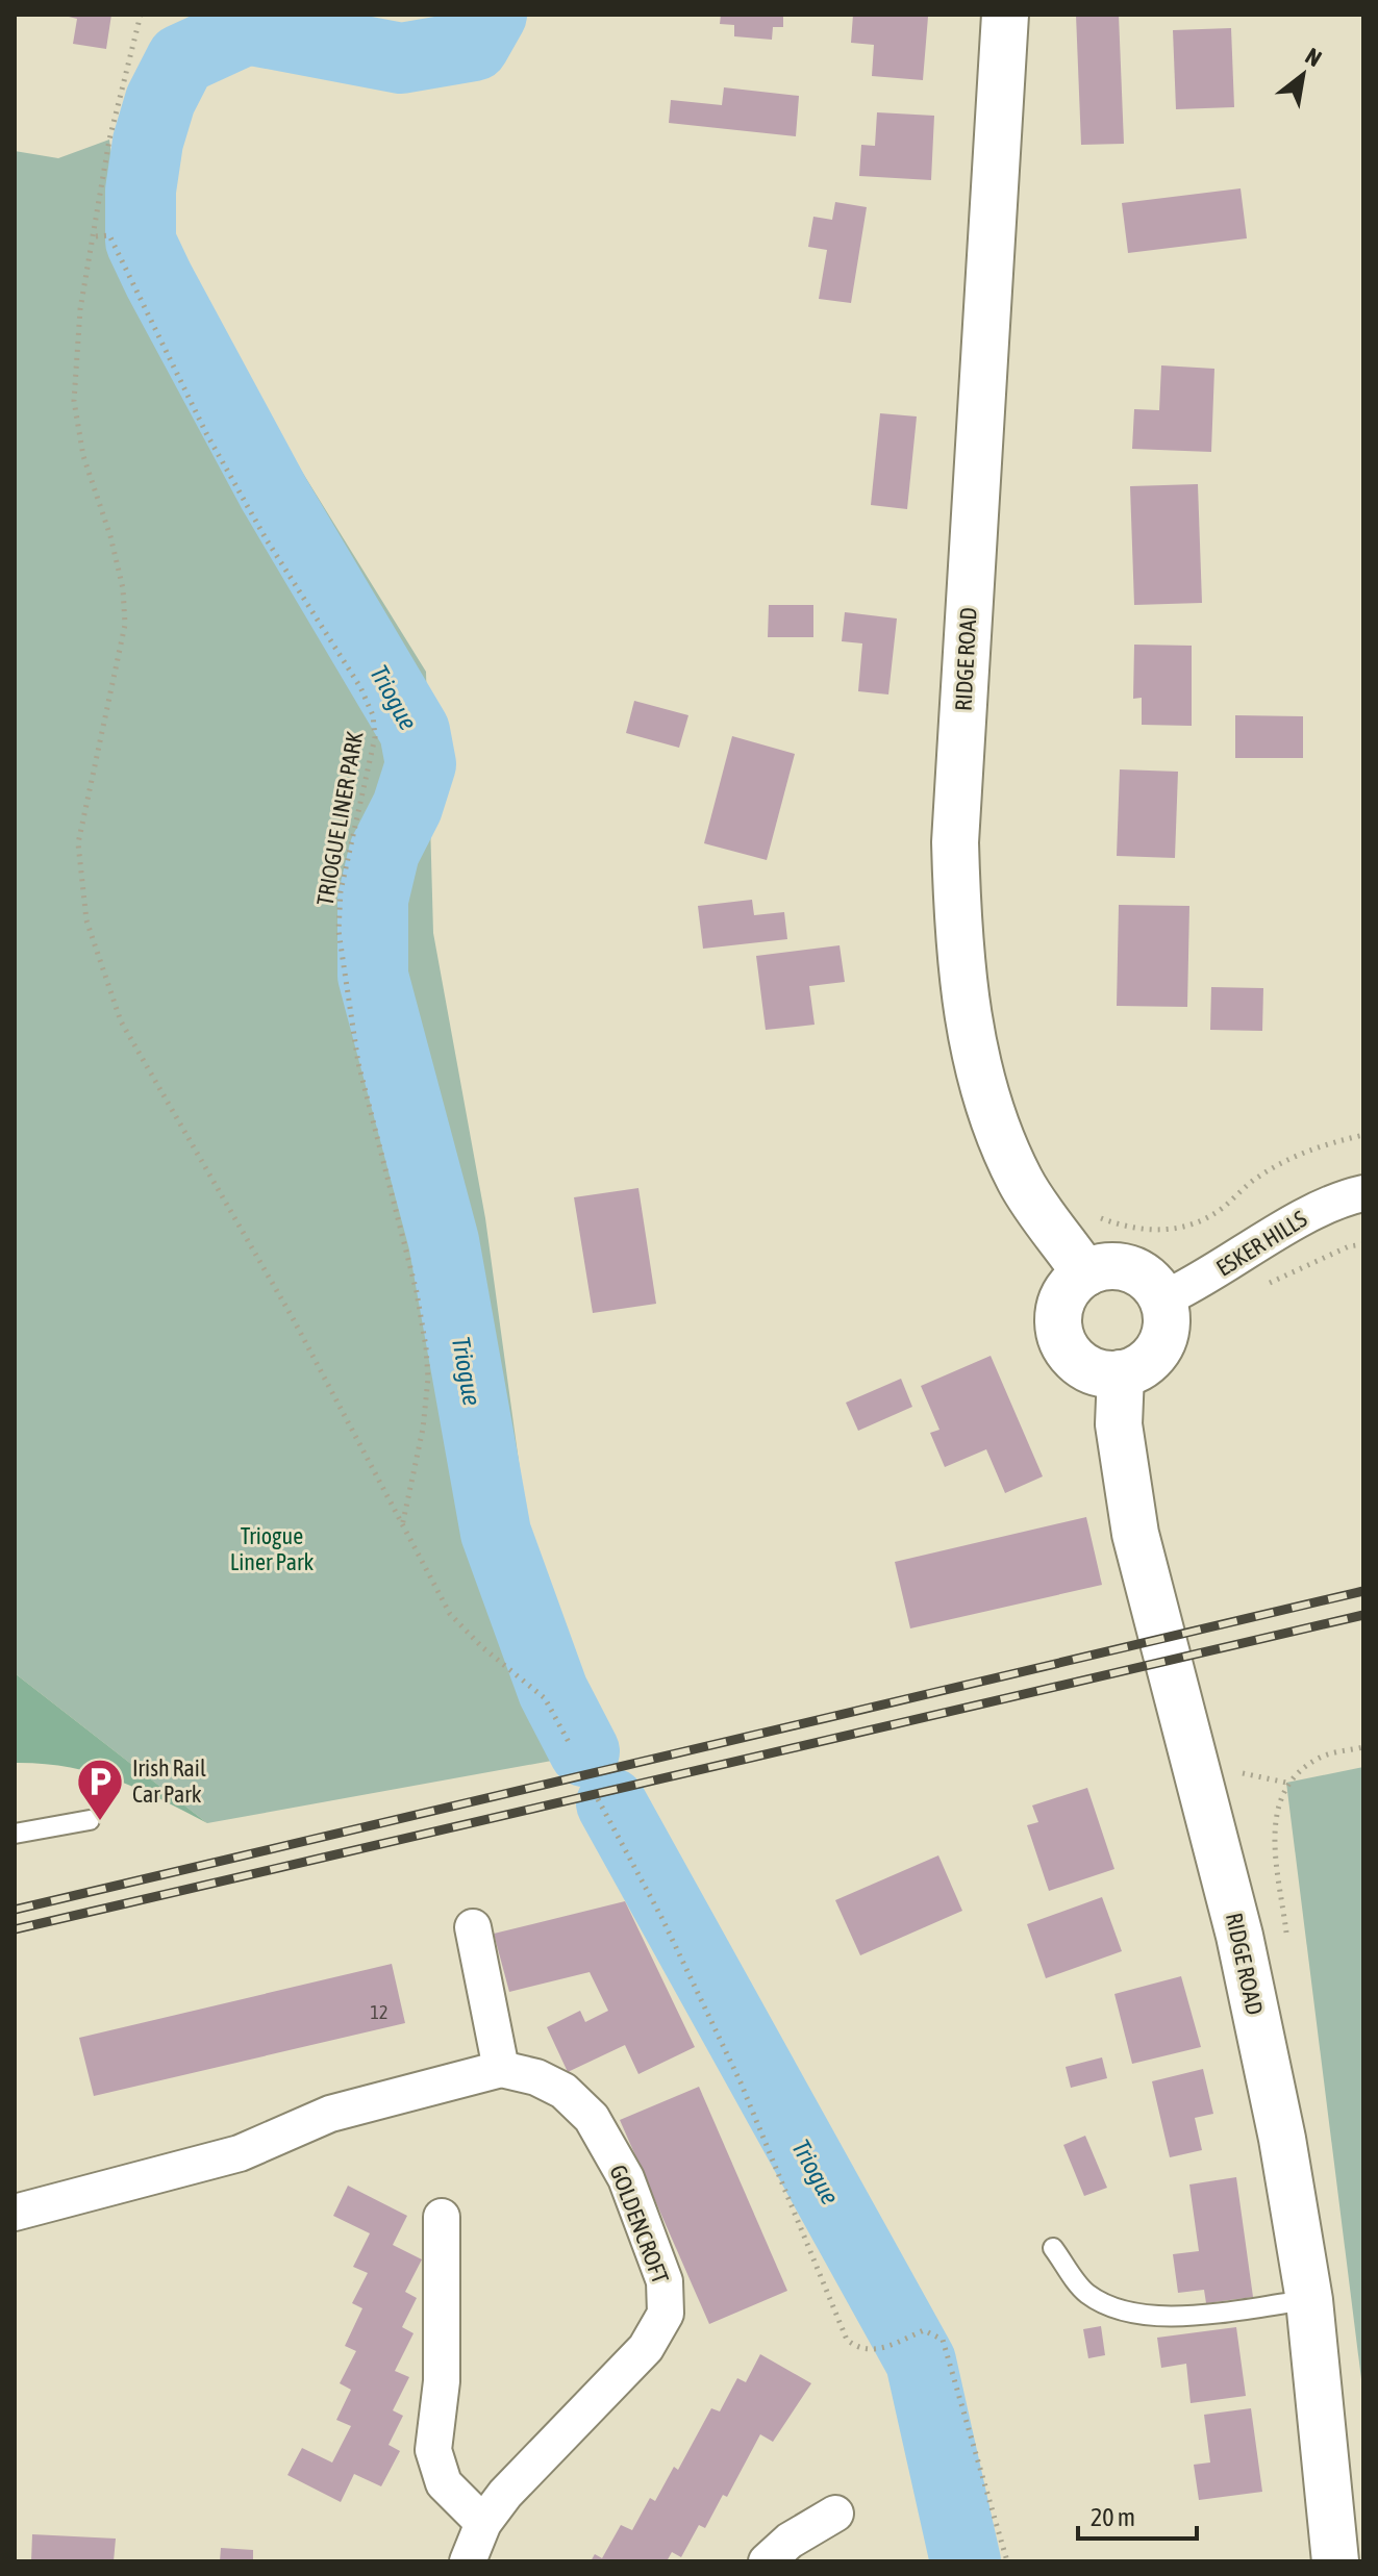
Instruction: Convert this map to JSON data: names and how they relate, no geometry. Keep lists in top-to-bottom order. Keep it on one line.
{"streets":{"street":["RIDGE ROAD","ESKER HILLS","GOLDENCROFT"],"path":["TRIOGUE LINER PARK"]},"crossings":[["RIDGE ROAD","ESKER HILLS"]],"water":["Triogue"],"parks":["Triogue Liner Park"],"places":{"parking":["Irish Rail Car Park"]},"house_numbers":["12"],"scale_bar":"20 m","north":"top right"}
